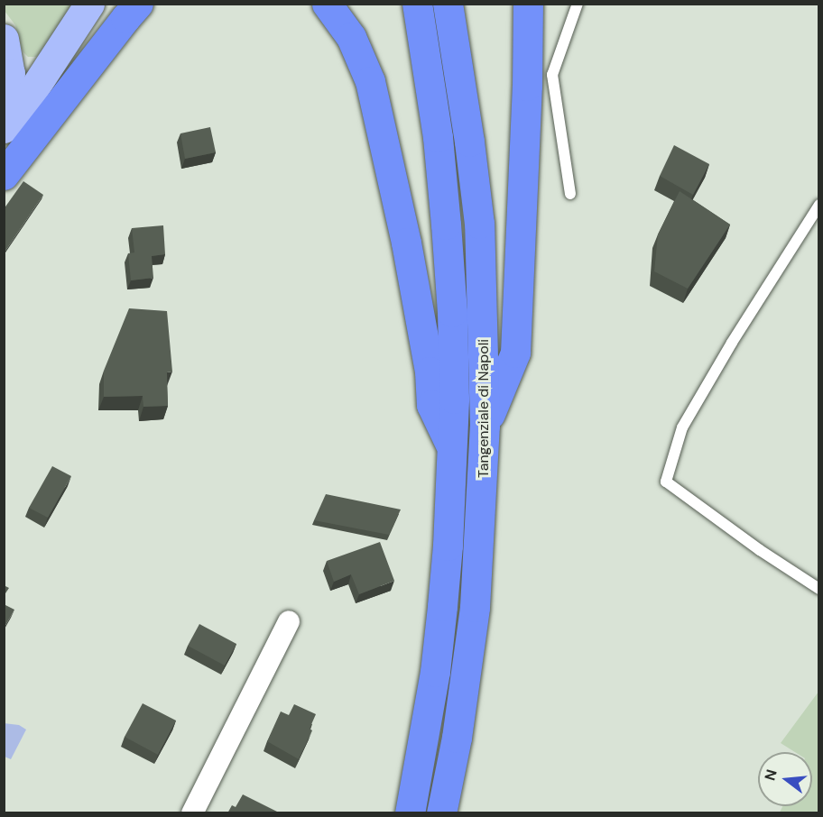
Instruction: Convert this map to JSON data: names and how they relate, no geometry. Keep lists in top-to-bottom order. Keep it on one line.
{"streets":{"highway":["Tangenziale di Napoli"]},"north":"left"}
